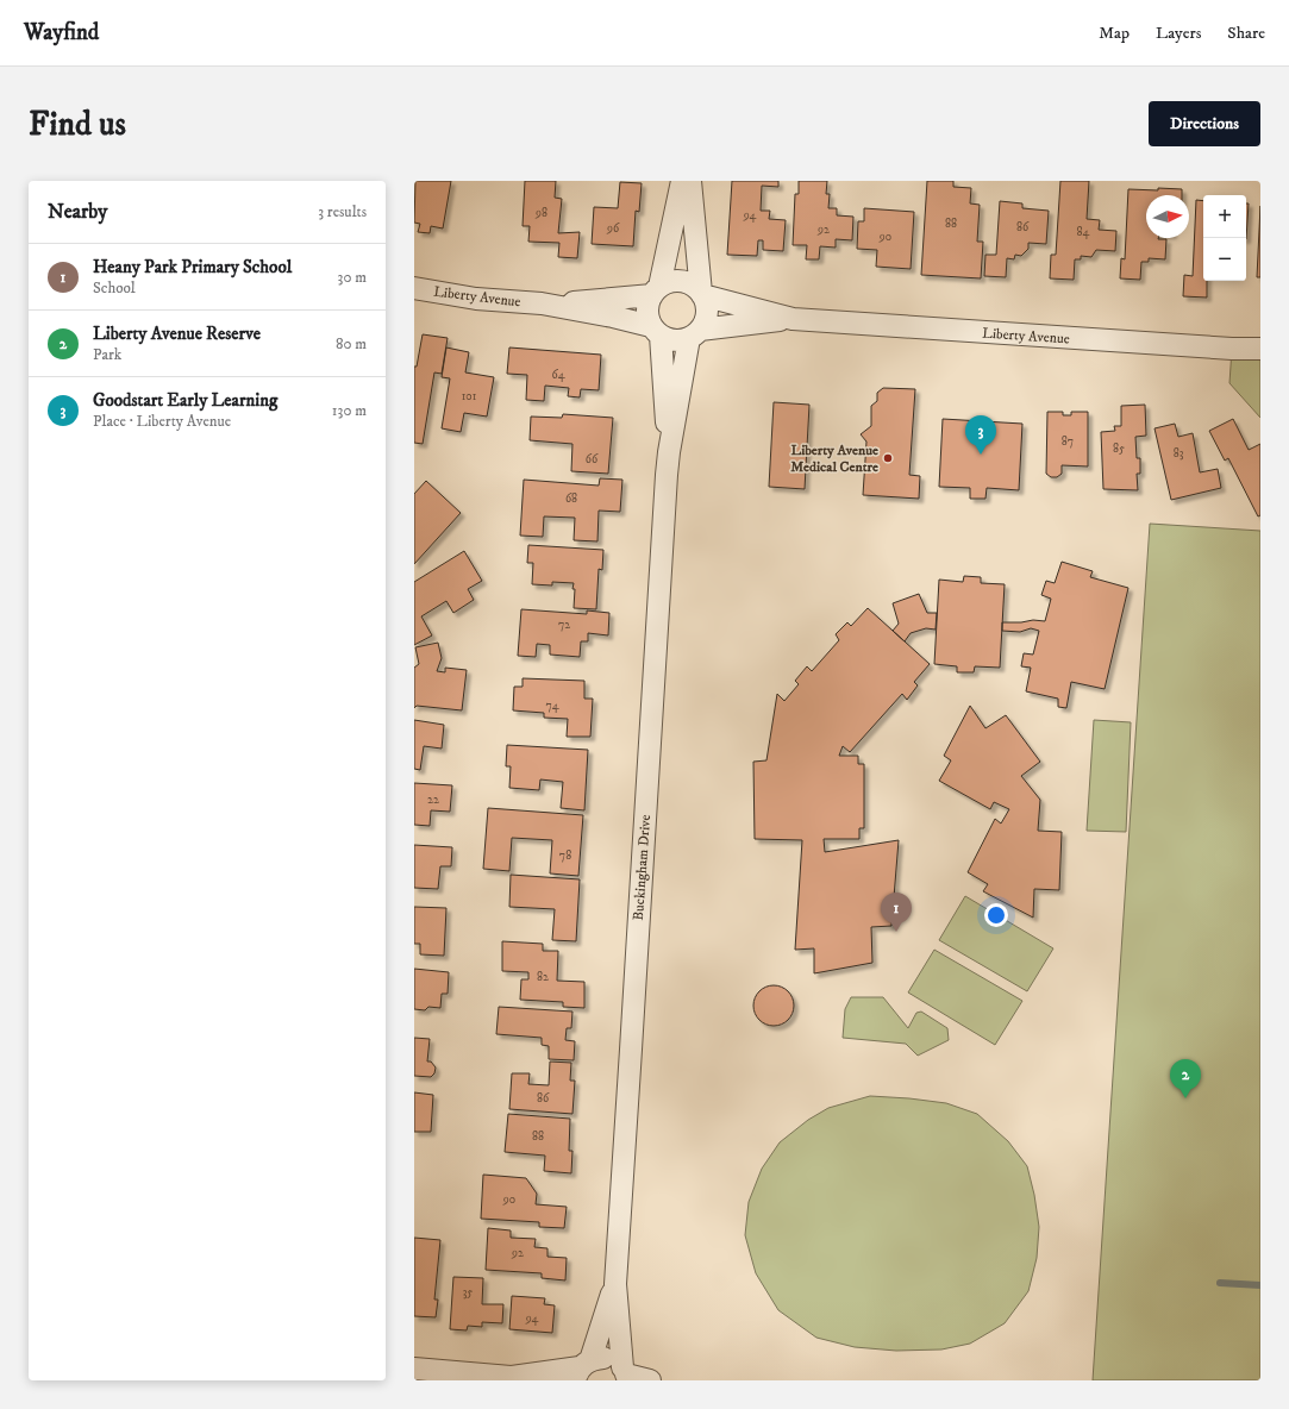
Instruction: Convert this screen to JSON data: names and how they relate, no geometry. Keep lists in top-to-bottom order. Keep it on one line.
{"streets":{"street":["Liberty Avenue","Buckingham Drive"]},"crossings":[["Liberty Avenue","Buckingham Drive"]],"places":["Liberty Avenue Medical Centre"],"house_numbers":["98","94","88","86","96","92","84","90","64","101","87","85","83","66","68","72","74","22","78","82","86","88","90","92","35","94"],"north":"right","page":{"header":"Wayfind","nav":["Map","Layers","Share"],"buttons":"Directions","title":"Find us","heading":["Nearby","3 results"],"map_buttons":["+","−"],"list":[{"mark":"1","name":"Heany Park Primary School","note":"School","value":"30 m"},{"mark":"2","name":"Liberty Avenue Reserve","note":"Park","value":"80 m"},{"mark":"3","name":"Goodstart Early Learning","note":"Place · Liberty Avenue","value":"130 m"}],"pins":["3","1","2"]}}
